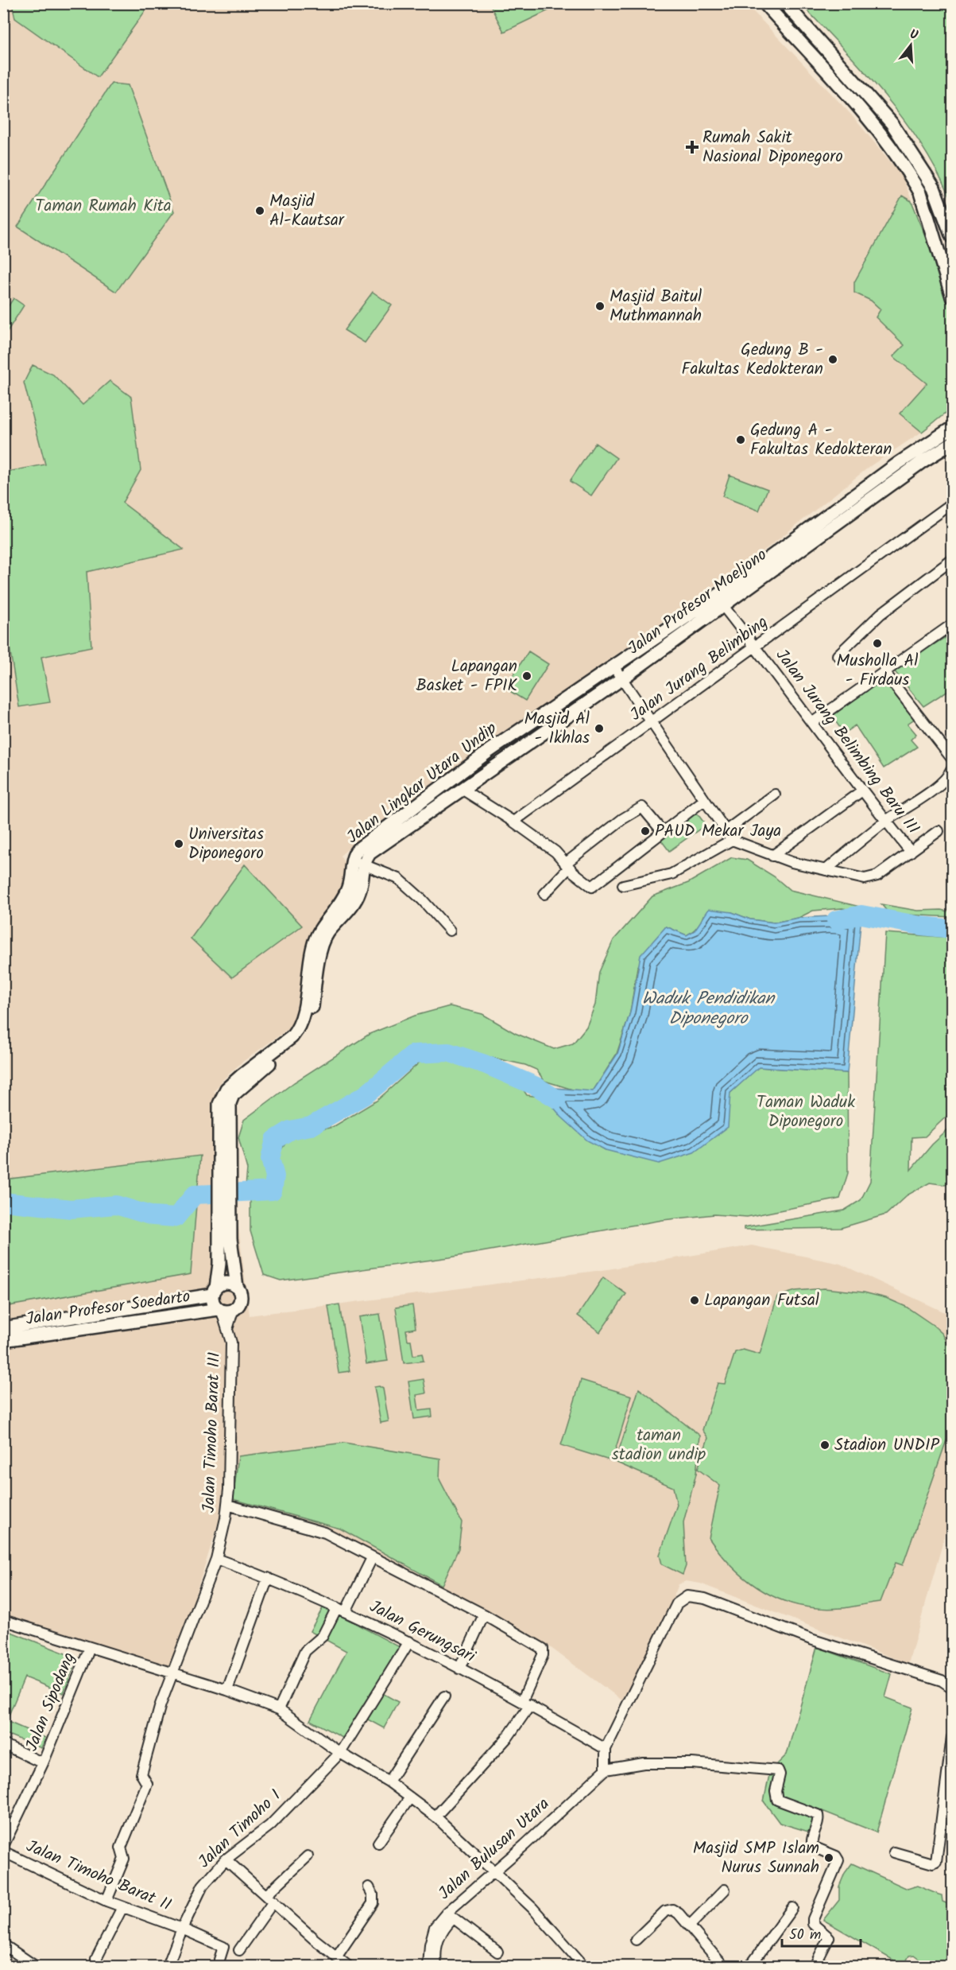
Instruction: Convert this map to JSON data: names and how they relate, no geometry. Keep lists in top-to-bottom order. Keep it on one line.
{"streets":{"street":["Jalan Profesor Moeljono","Jalan Jurang Belimbing","Jalan Jurang Belimbing Baru III","Jalan Lingkar Utara Undip","Jalan Profesor Soedarto","Jalan Timoho Barat III","Jalan Gerungsari","Jalan Sipodang","Jalan Timoho I","Jalan Bulusan Utara","Jalan Timoho Barat II"]},"crossings":[["Jalan Profesor Moeljono","Jalan Jurang Belimbing Baru III"],["Jalan Profesor Moeljono","Jalan Lingkar Utara Undip"],["Jalan Jurang Belimbing","Jalan Jurang Belimbing Baru III"],["Jalan Jurang Belimbing Baru III","Jalan Lingkar Utara Undip"],["Jalan Lingkar Utara Undip","Jalan Profesor Soedarto"],["Jalan Lingkar Utara Undip","Jalan Timoho Barat III"],["Jalan Profesor Soedarto","Jalan Timoho Barat III"],["Jalan Timoho Barat III","Jalan Gerungsari"],["Jalan Timoho Barat III","Jalan Timoho Barat II"],["Jalan Gerungsari","Jalan Timoho I"],["Jalan Timoho I","Jalan Timoho Barat II"]],"water":["Waduk Pendidikan Diponegoro"],"parks":["Taman Rumah Kita","Taman Waduk Diponegoro","taman stadion undip"],"places":{"health":["Rumah Sakit Nasional Diponegoro"],"other":["Masjid Al-Kautsar","Masjid Baitul Muthmannah","Gedung B - Fakultas Kedokteran","Gedung A - Fakultas Kedokteran","Musholla Al - Firdaus","Lapangan Basket - FPIK","Masjid Al - Ikhlas","PAUD Mekar Jaya","Universitas Diponegoro","Lapangan Futsal","Stadion UNDIP","Masjid SMP Islam Nurus Sunnah"]},"scale_bar":"50 m","north":"top"}
